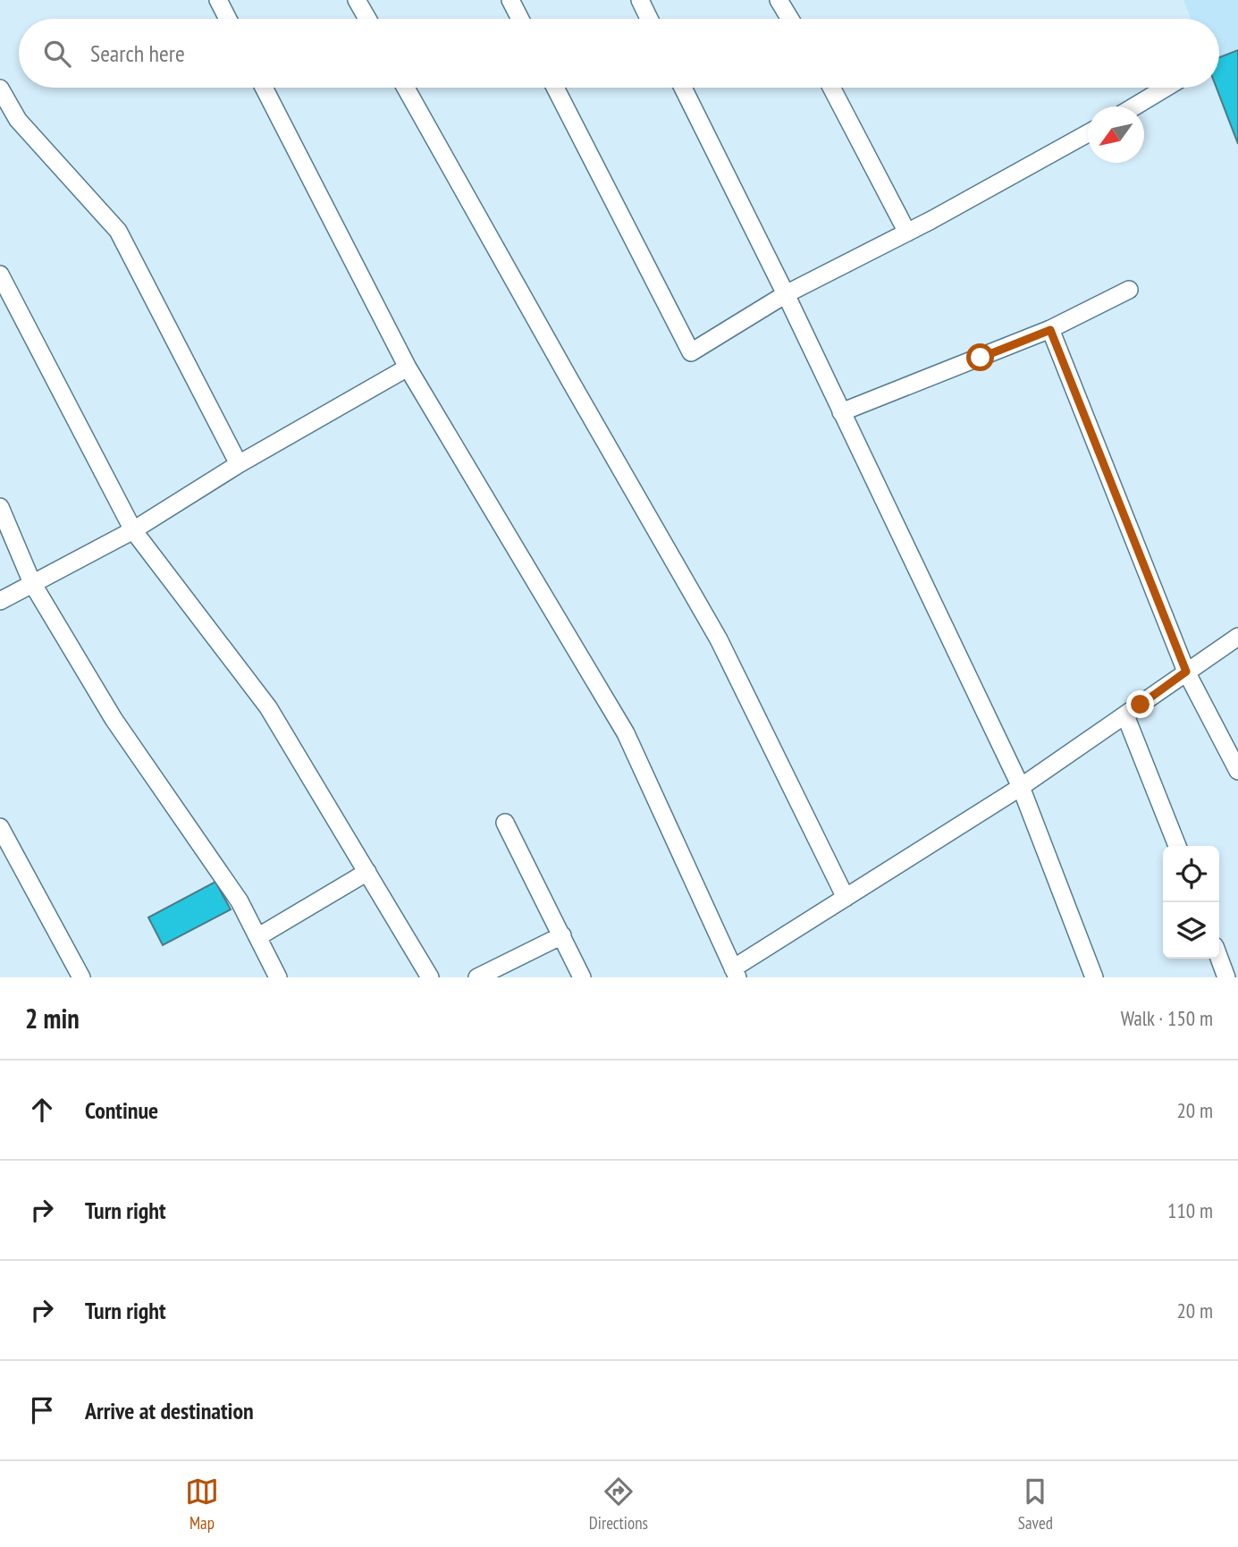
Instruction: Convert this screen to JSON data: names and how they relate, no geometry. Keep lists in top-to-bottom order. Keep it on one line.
{"north":"bottom left","page":{"search":"Search here","heading":["2 min","Walk · 150 m"],"list":[["Continue","20 m"],["Turn right","110 m"],["Turn right","20 m"],"Arrive at destination"],"nav":["Map","Directions","Saved"]}}
